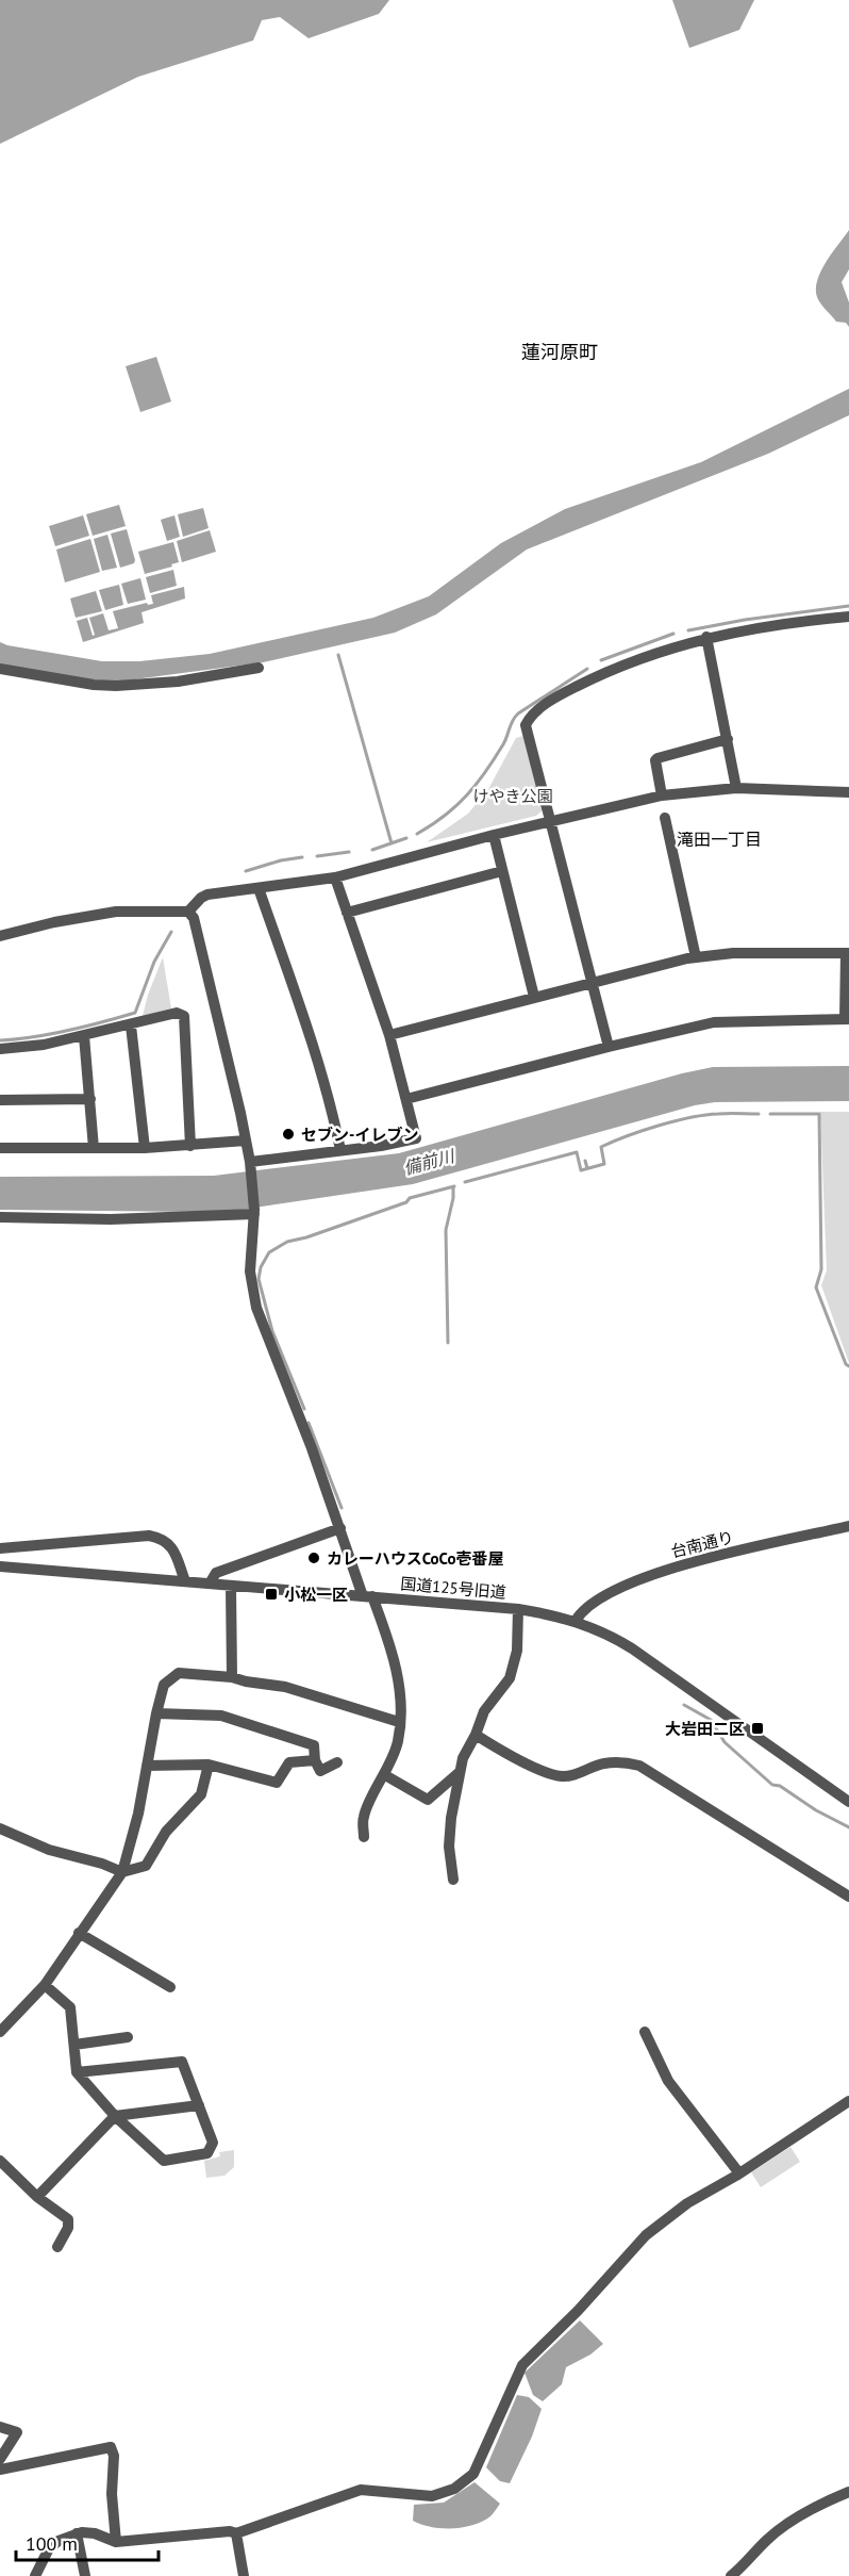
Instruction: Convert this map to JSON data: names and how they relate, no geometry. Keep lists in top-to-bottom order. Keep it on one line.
{"streets":{"street":["台南通り","国道125号旧道"]},"crossings":[["台南通り","国道125号旧道"]],"districts":["蓮河原町","滝田一丁目"],"water":["備前川"],"parks":["けやき公園"],"places":{"other":["セブン-イレブン","カレーハウスCoCo壱番屋"],"transit":["小松一区","大岩田二区"]},"scale_bar":"100 m"}
